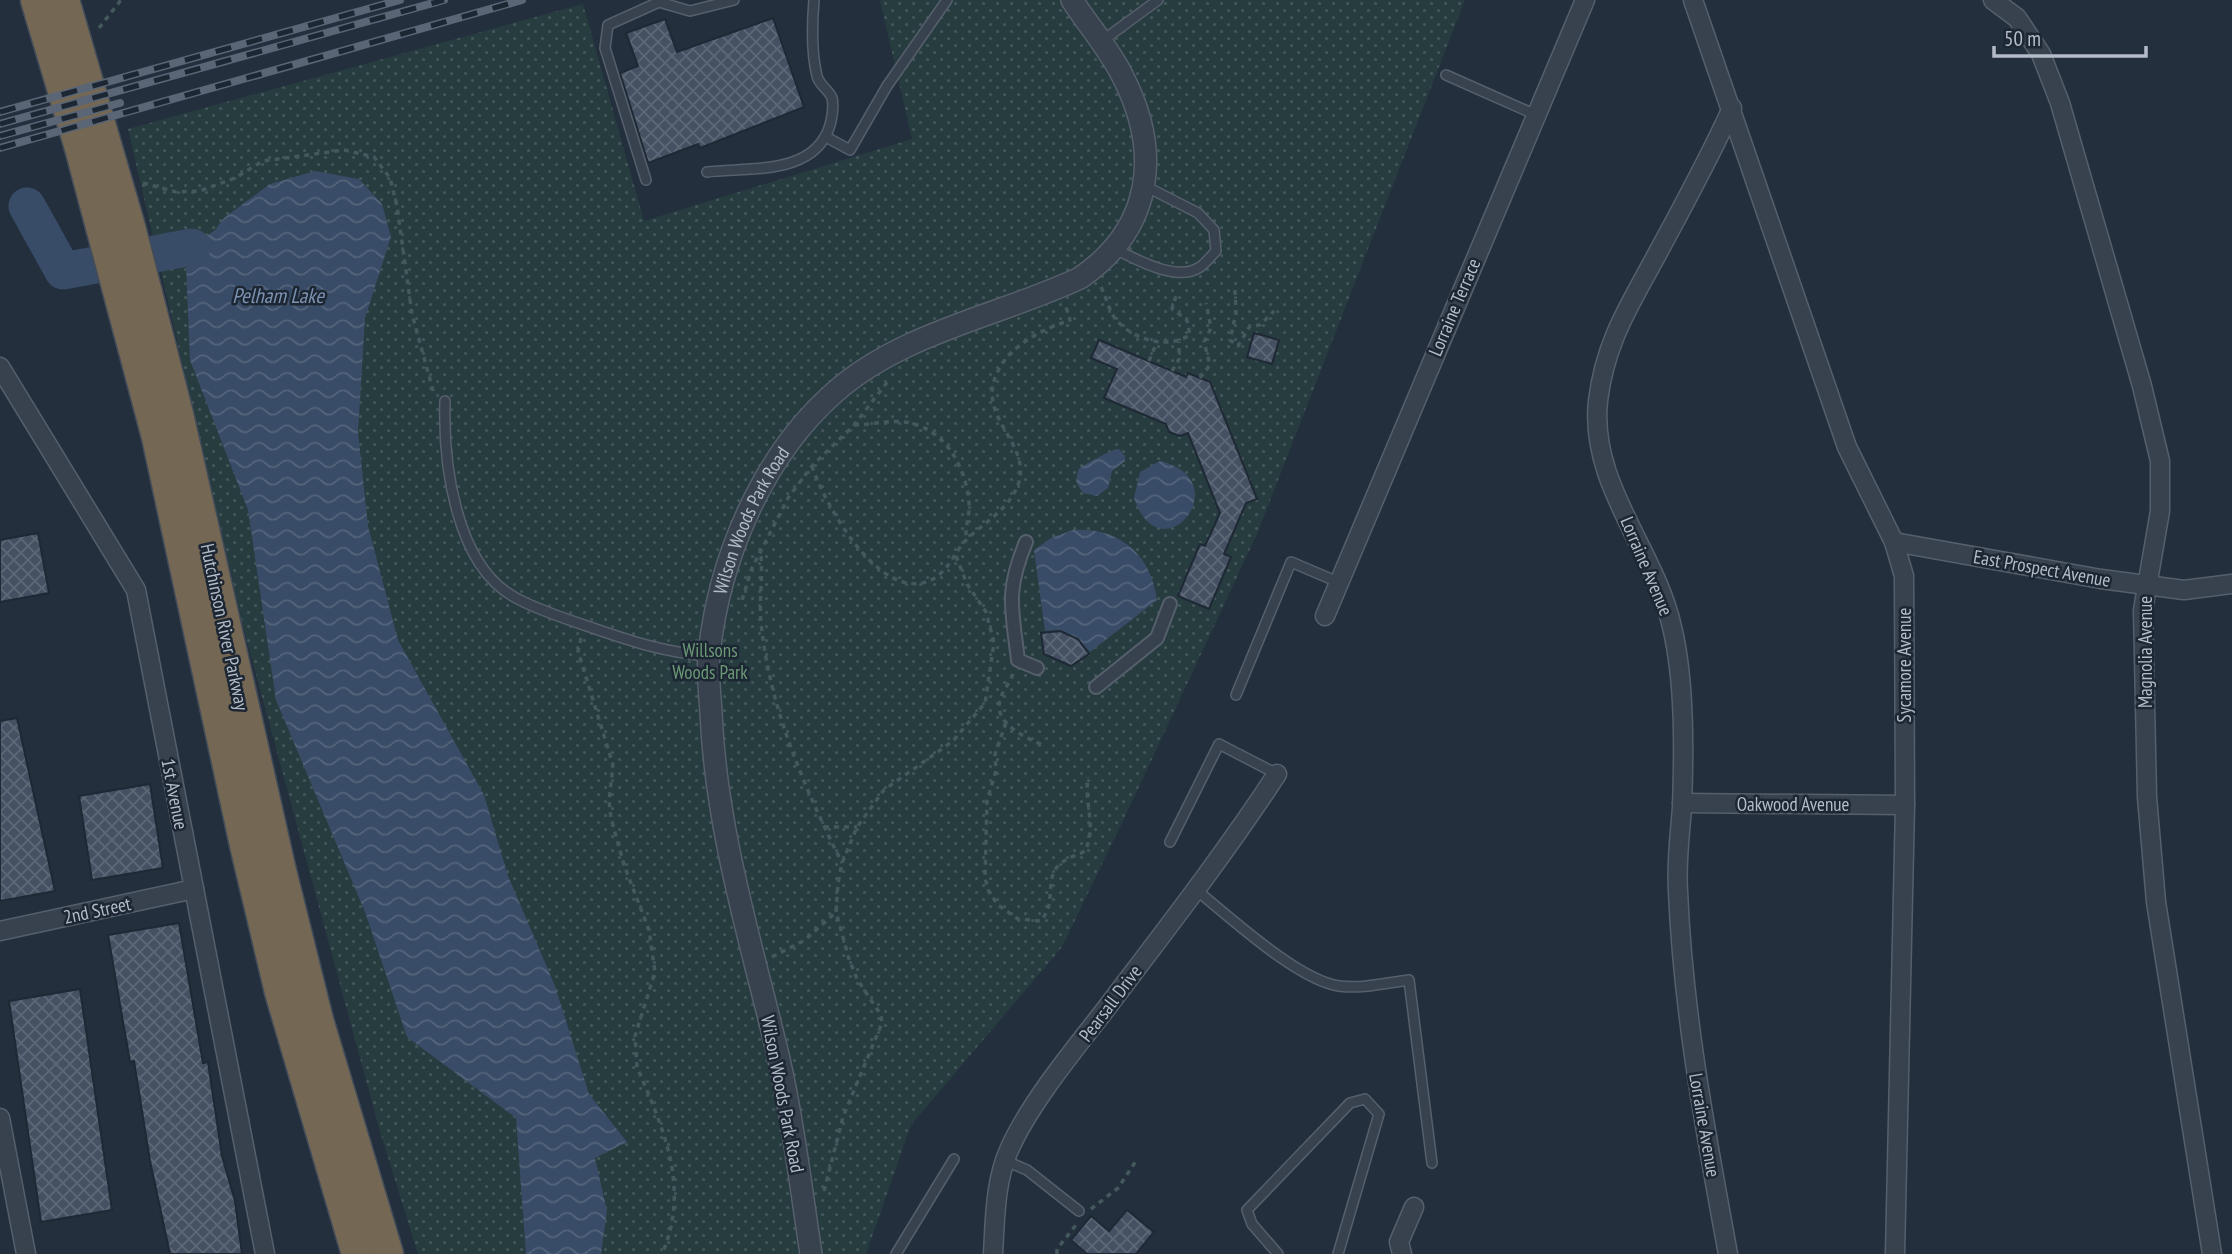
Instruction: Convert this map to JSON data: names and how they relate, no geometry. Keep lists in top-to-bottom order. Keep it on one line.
{"streets":{"highway":["Hutchinson River Parkway"],"street":["Lorraine Terrace","Wilson Woods Park Road","Lorraine Avenue","East Prospect Avenue","Magnolia Avenue","Sycamore Avenue","1st Avenue","Oakwood Avenue","2nd Street","Pearsall Drive"]},"crossings":[["Lorraine Avenue","Sycamore Avenue"],["Lorraine Avenue","Oakwood Avenue"],["East Prospect Avenue","Magnolia Avenue"],["East Prospect Avenue","Sycamore Avenue"],["Sycamore Avenue","Oakwood Avenue"],["1st Avenue","2nd Street"]],"water":["Pelham Lake"],"parks":["Willsons Woods Park"],"scale_bar":"50 m"}
